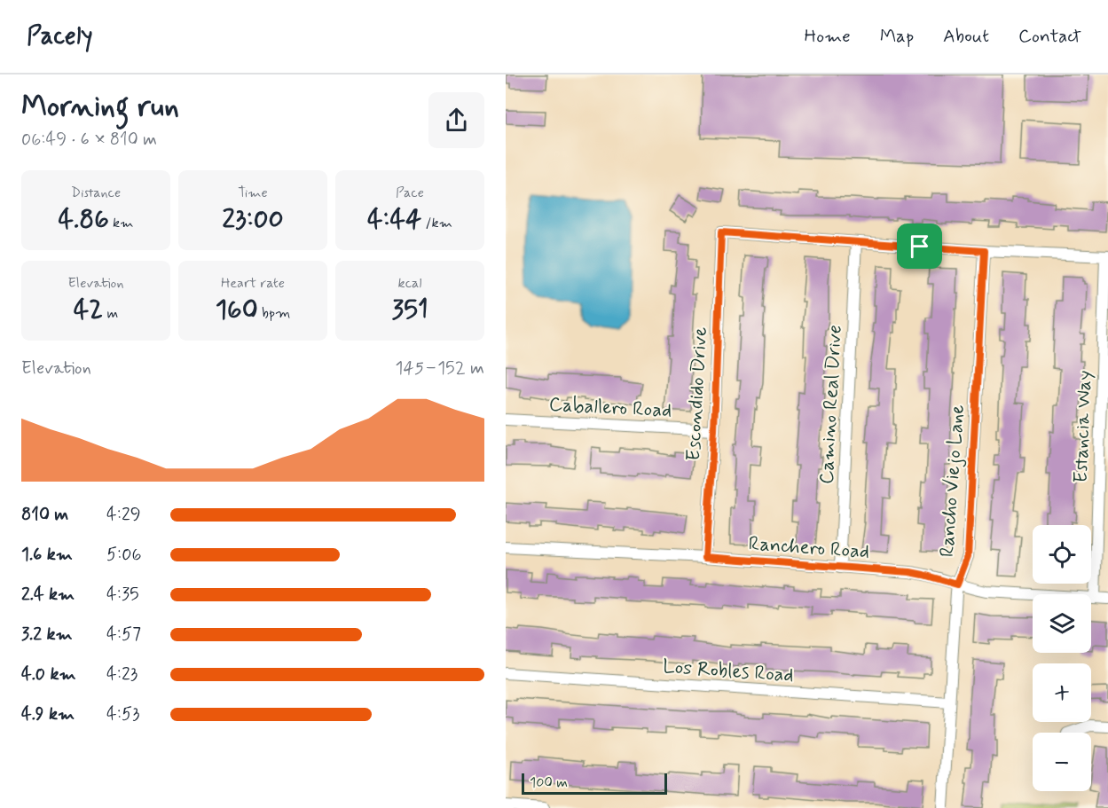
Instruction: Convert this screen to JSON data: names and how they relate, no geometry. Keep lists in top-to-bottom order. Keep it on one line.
{"streets":{"street":["Escondido Drive","Camino Real Drive","Caballero Road","Estancia Way","Rancho Viejo Lane","Ranchero Road","Los Robles Road"]},"crossings":[["Escondido Drive","Camino Real Drive"],["Escondido Drive","Caballero Road"],["Escondido Drive","Ranchero Road"],["Camino Real Drive","Ranchero Road"],["Estancia Way","Ranchero Road"],["Rancho Viejo Lane","Ranchero Road"],["Rancho Viejo Lane","Los Robles Road"]],"scale_bar":"100 m","page":{"header":"Pacely","nav":["Home","Map","About","Contact"],"heading":["Morning run","06:49 · 6 × 810 m"],"stats":[["Distance","4.86 km"],["Time","23:00"],["Pace","4:44 /km"],["Elevation","42 m"],["Heart rate","160 bpm"],["kcal","351"]],"chart":["Elevation","145–152 m"],"list":[{"name":"810 m","note":"4:29"},{"name":"1.6 km","note":"5:06"},{"name":"2.4 km","note":"4:35"},{"name":"3.2 km","note":"4:57"},{"name":"4.0 km","note":"4:23"},{"name":"4.9 km","note":"4:53"}],"map_buttons":["+","−"],"scale":"100 m"}}
